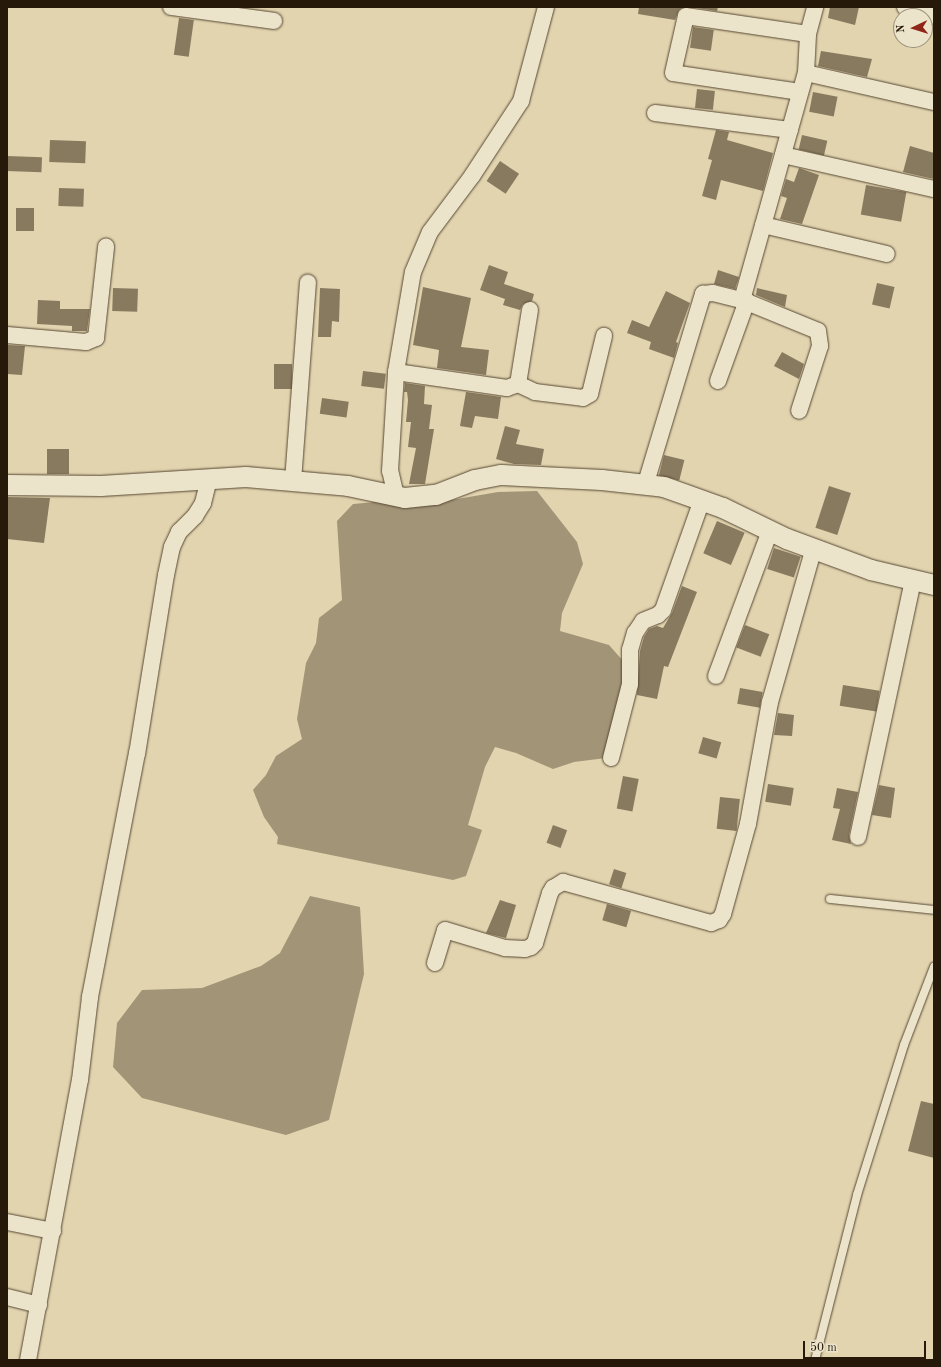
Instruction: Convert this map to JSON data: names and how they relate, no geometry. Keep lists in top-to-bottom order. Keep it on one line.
{"scale_bar":"50 m","north":"left"}
